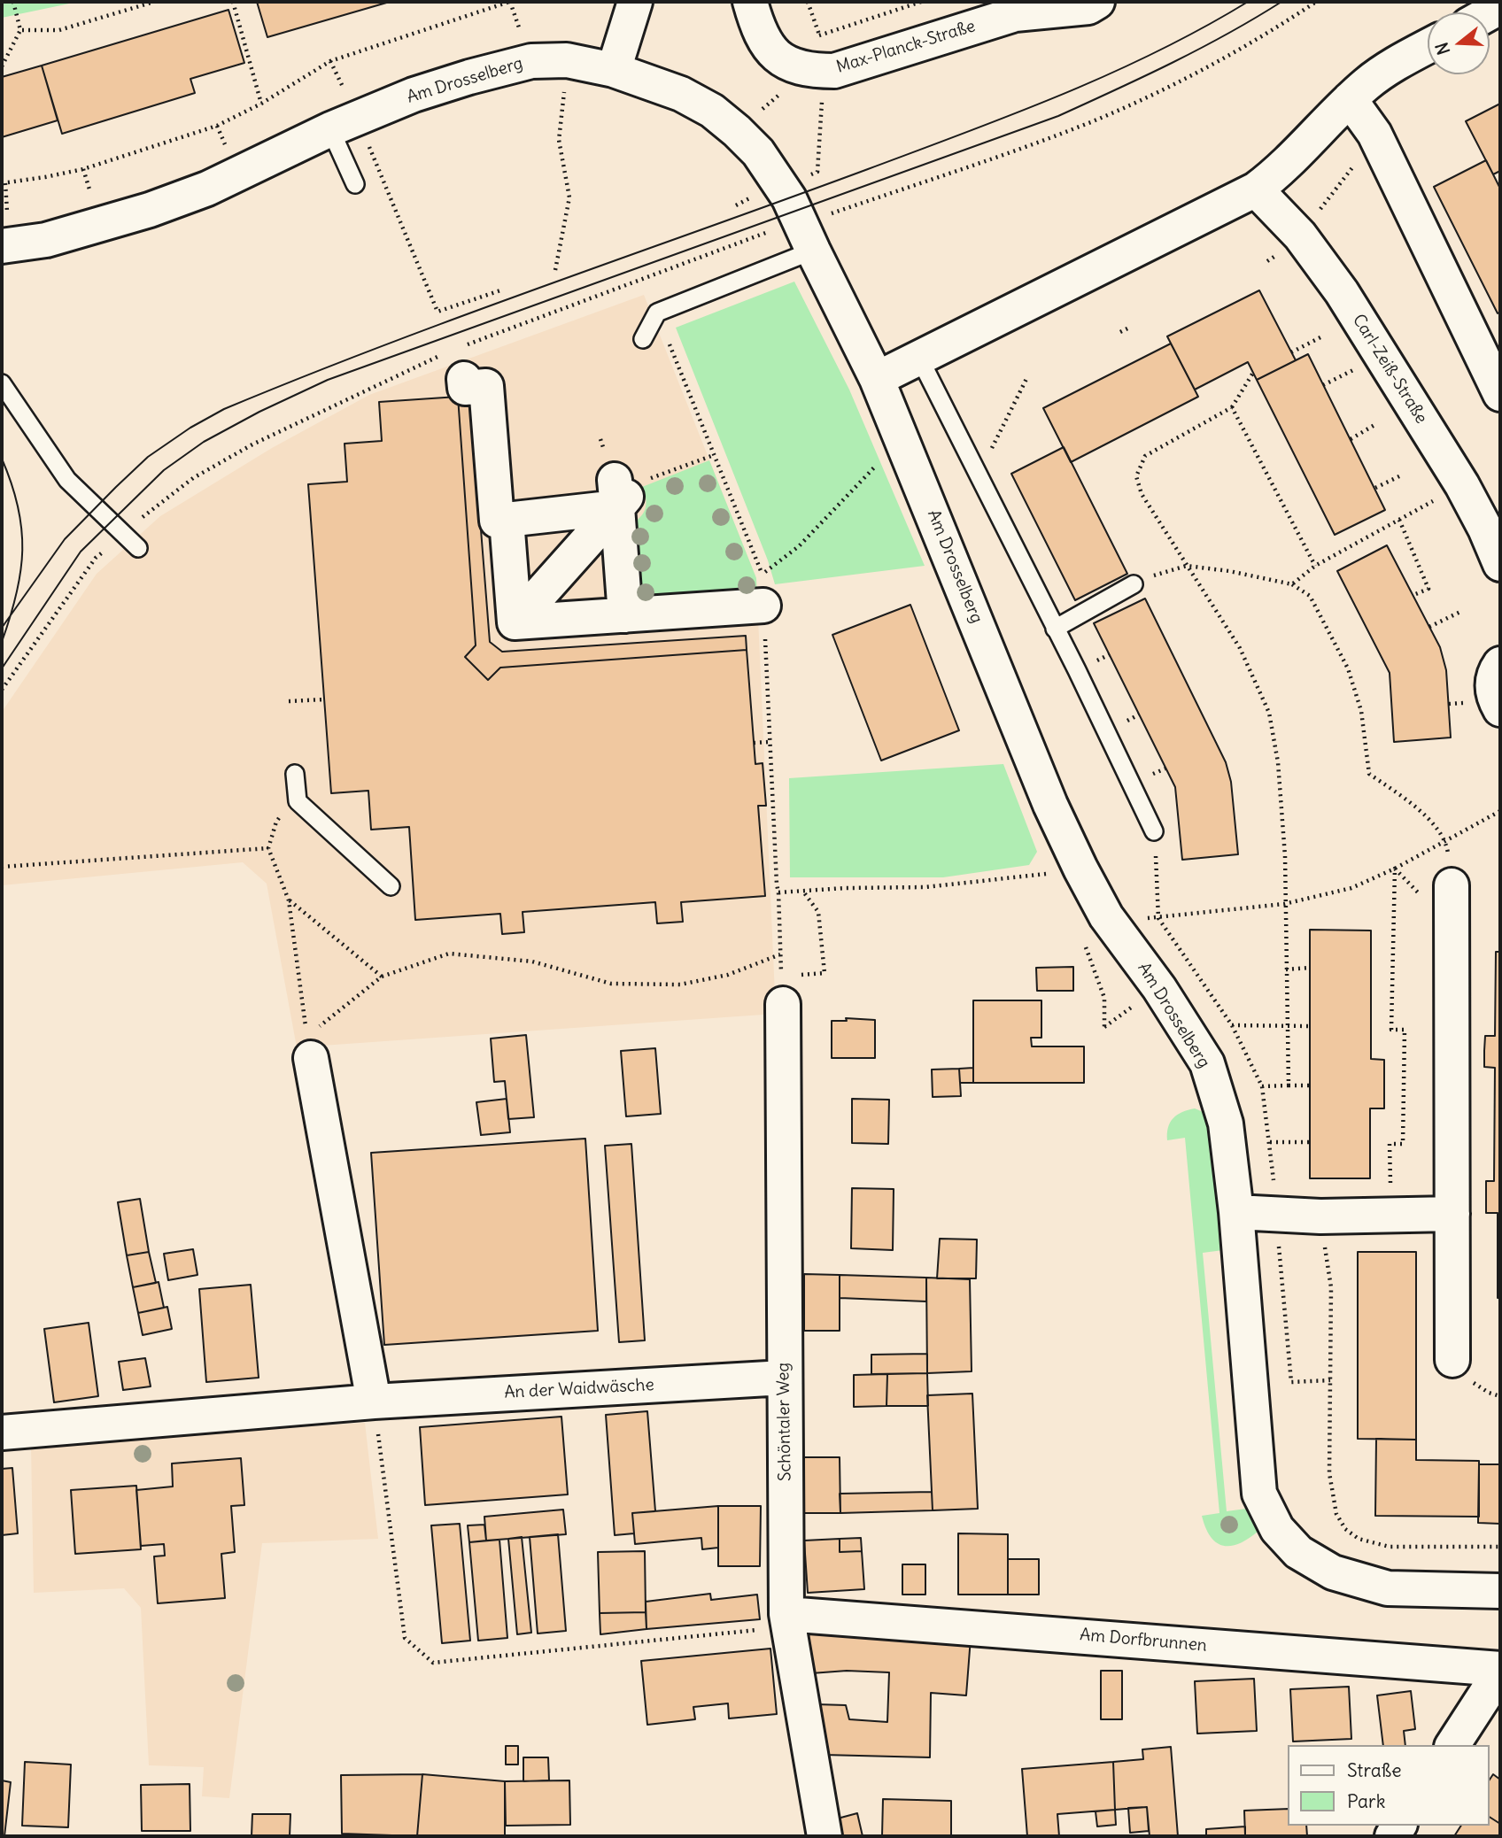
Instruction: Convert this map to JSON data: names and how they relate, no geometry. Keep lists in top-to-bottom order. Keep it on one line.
{"streets":{"street":["Max-Planck-Straße","Am Drosselberg","Carl-Zeiß-Straße","An der Waidwäsche","Schöntaler Weg","Am Dorfbrunnen"]},"crossings":[["An der Waidwäsche","Schöntaler Weg"],["Schöntaler Weg","Am Dorfbrunnen"]],"legend":["Straße","Park"],"north":"left"}
